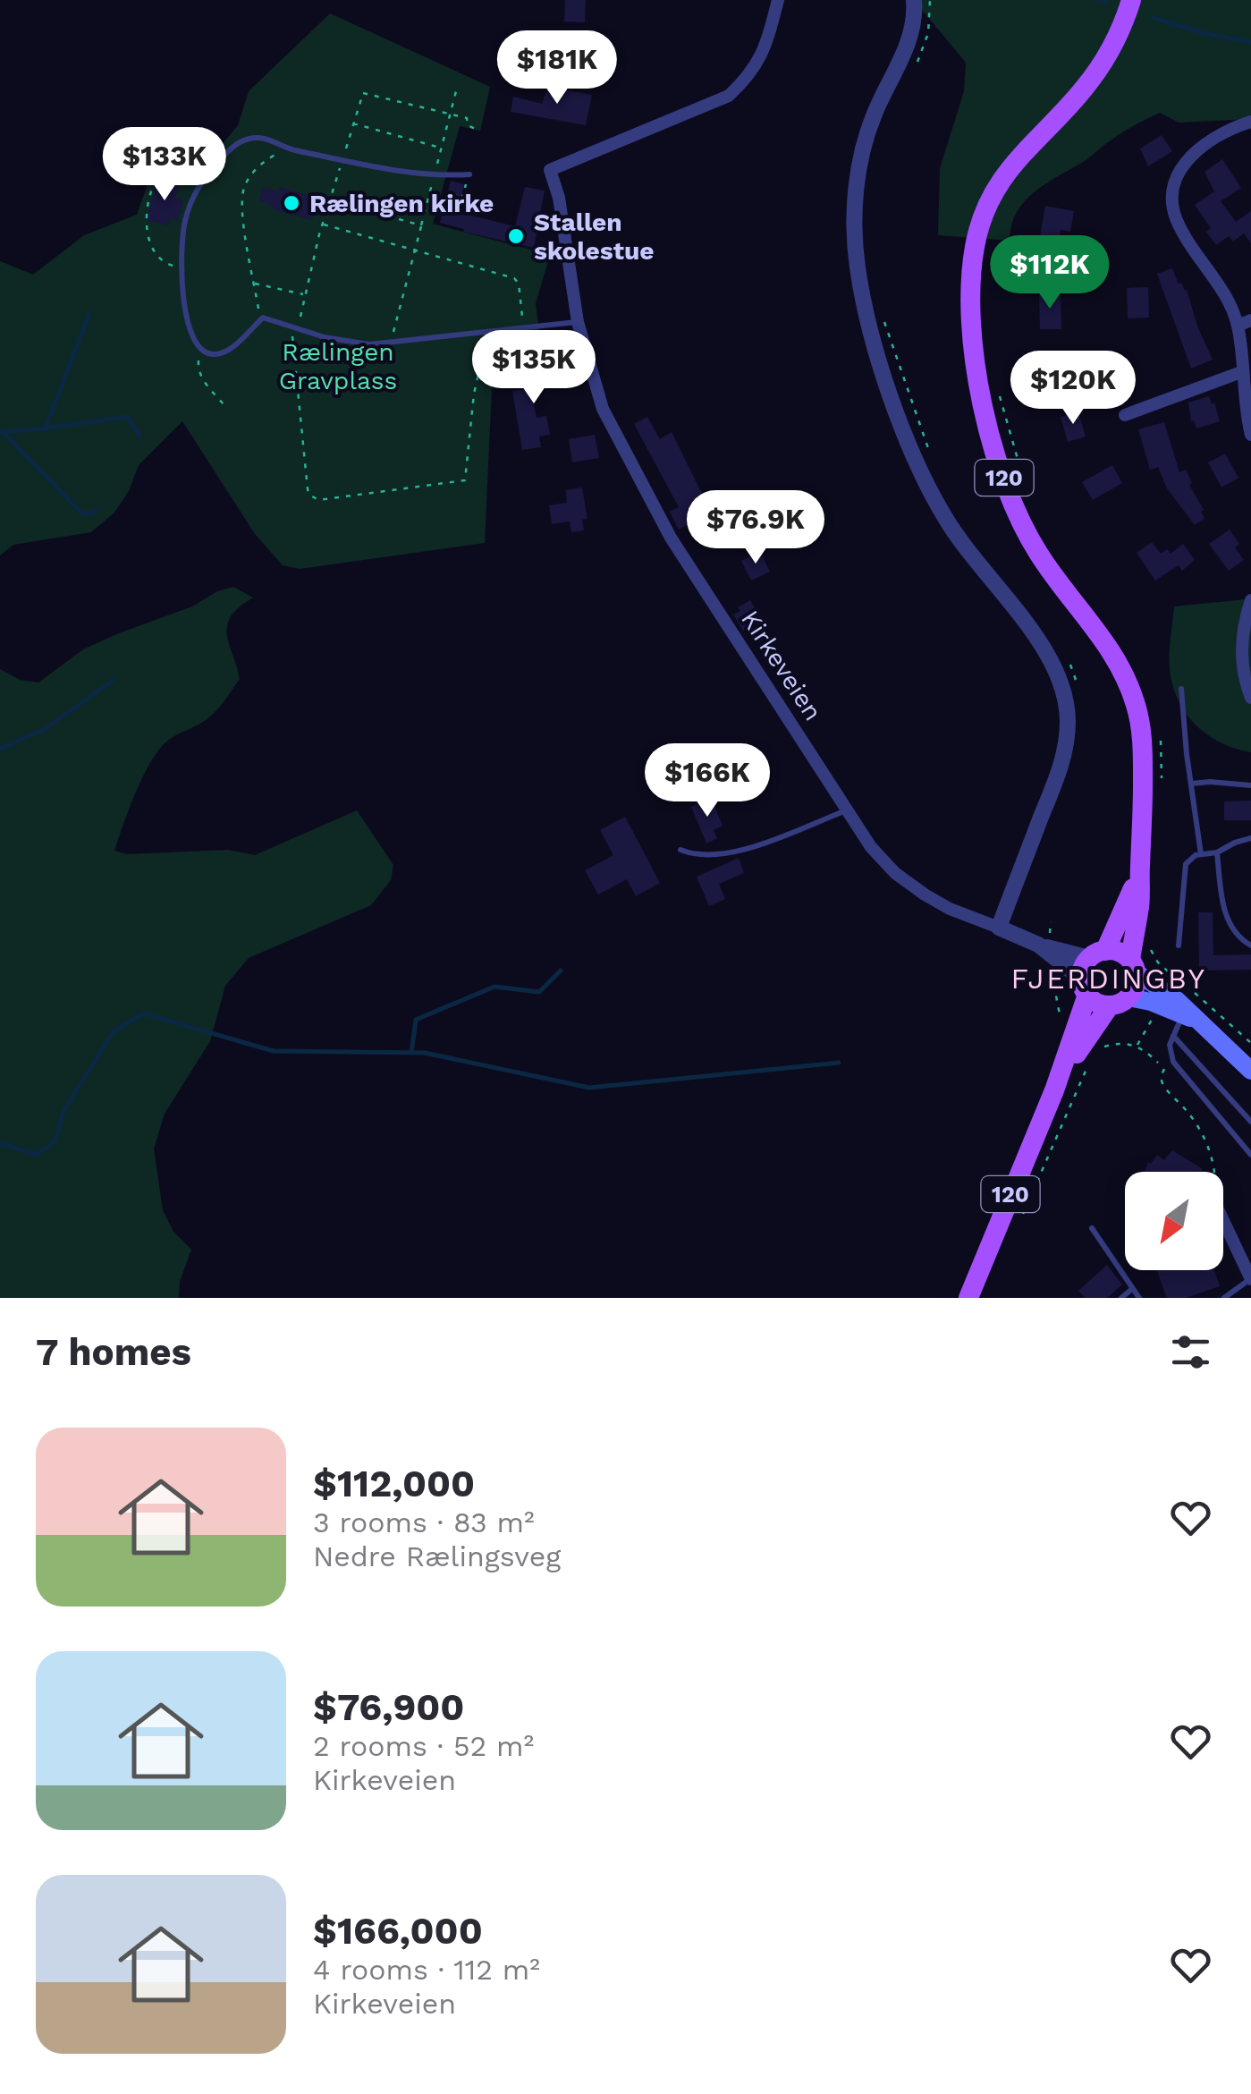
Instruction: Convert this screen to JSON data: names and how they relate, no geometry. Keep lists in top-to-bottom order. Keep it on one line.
{"streets":{"main road":["120"],"street":["Kirkeveien"]},"crossings":[["120","Kirkeveien"]],"districts":["FJERDINGBY"],"parks":["Rælingen Gravplass"],"places":["Rælingen kirke","Stallen skolestue"],"north":"bottom left","page":{"price":["$181K","$133K","$112K","$135K","$120K","$76.9K","$166K"],"heading":"7 homes","list":[{"name":"$112,000","note":"3 rooms · 83 m² · Nedre Rælingsveg"},{"name":"$76,900","note":"2 rooms · 52 m² · Kirkeveien"},{"name":"$166,000","note":"4 rooms · 112 m² · Kirkeveien"}]}}
